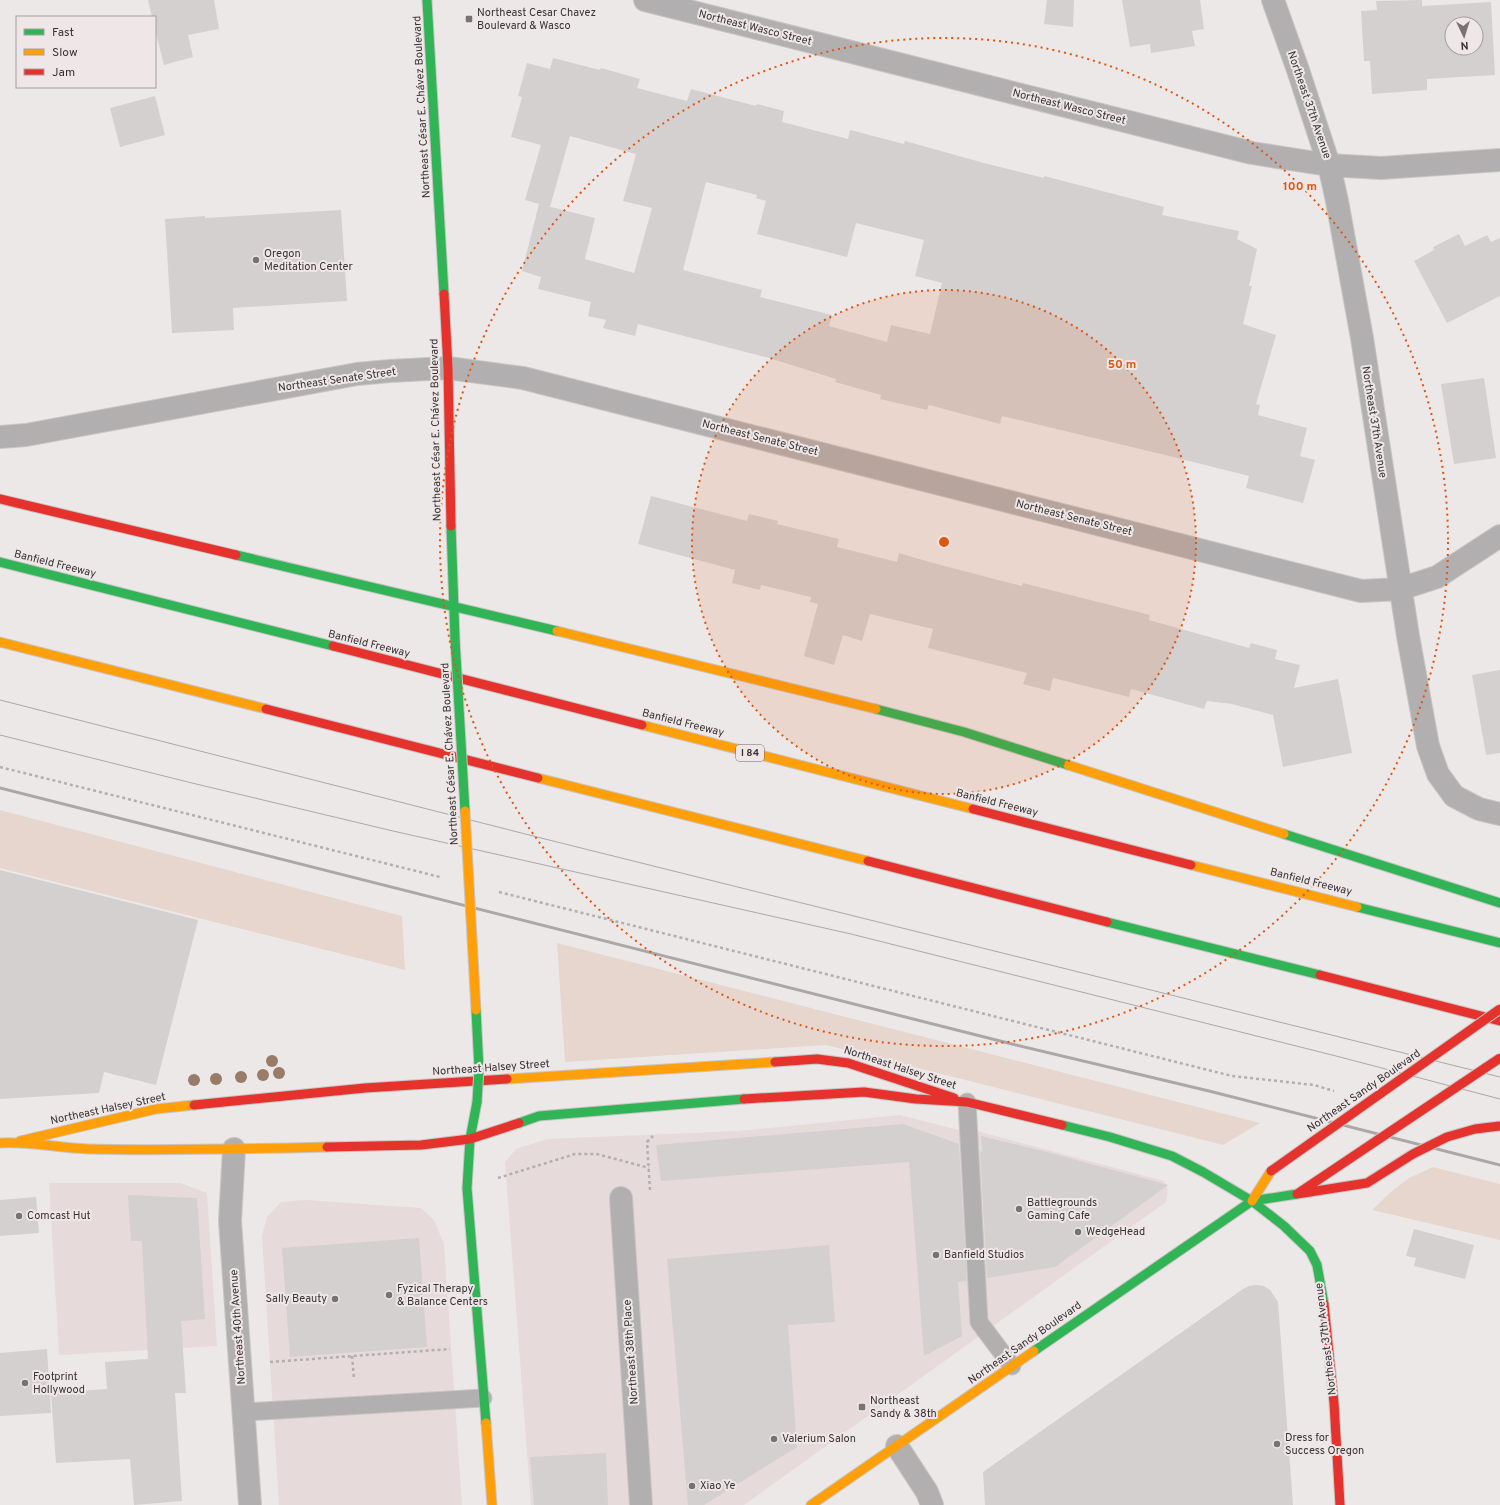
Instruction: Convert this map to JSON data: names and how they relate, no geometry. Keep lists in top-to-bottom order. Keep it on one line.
{"streets":{"main road":["Northeast 37th Avenue","Northeast César E. Chávez Boulevard","Banfield Freeway","I 84","Northeast Halsey Street","Northeast Sandy Boulevard"],"street":["Northeast Wasco Street","Northeast Senate Street","Northeast 40th Avenue","Northeast 38th Place"]},"crossings":[["Northeast Wasco Street","Northeast 37th Avenue"],["Northeast 37th Avenue","Northeast Senate Street"],["Northeast 37th Avenue","Northeast Halsey Street"],["Northeast 37th Avenue","Northeast Sandy Boulevard"],["Northeast César E. Chávez Boulevard","Northeast Senate Street"],["Northeast César E. Chávez Boulevard","Northeast Halsey Street"],["Northeast Halsey Street","Northeast Sandy Boulevard"],["Northeast Halsey Street","Northeast 40th Avenue"]],"places":{"transit":["Northeast Cesar Chavez Boulevard & Wasco","Northeast Sandy & 38th"],"other":["Oregon Meditation Center","Battlegrounds Gaming Cafe","Comcast Hut","WedgeHead","Banfield Studios","Fyzical Therapy & Balance Centers","Sally Beauty","Footprint Hollywood","Valerium Salon","Dress for Success Oregon","Xiao Ye"]},"legend":["Fast","Slow","Jam"],"north":"bottom","rings":["100 m","50 m"]}
